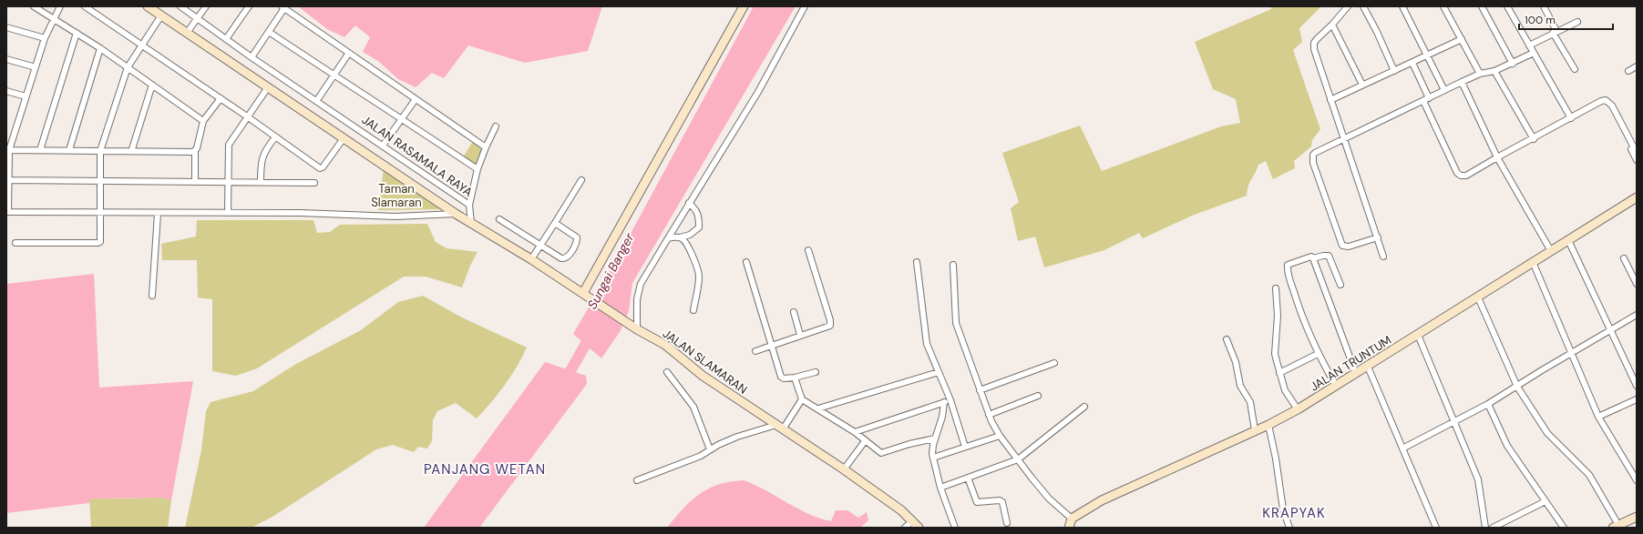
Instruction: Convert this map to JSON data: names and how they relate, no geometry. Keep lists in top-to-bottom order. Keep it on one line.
{"streets":{"street":["JALAN RASAMALA RAYA","JALAN SLAMARAN","JALAN TRUNTUM"]},"crossings":[["JALAN RASAMALA RAYA","JALAN SLAMARAN"]],"districts":["PANJANG WETAN","KRAPYAK"],"water":["Sungai Banger"],"parks":["Taman Slamaran"],"scale_bar":"100 m"}
